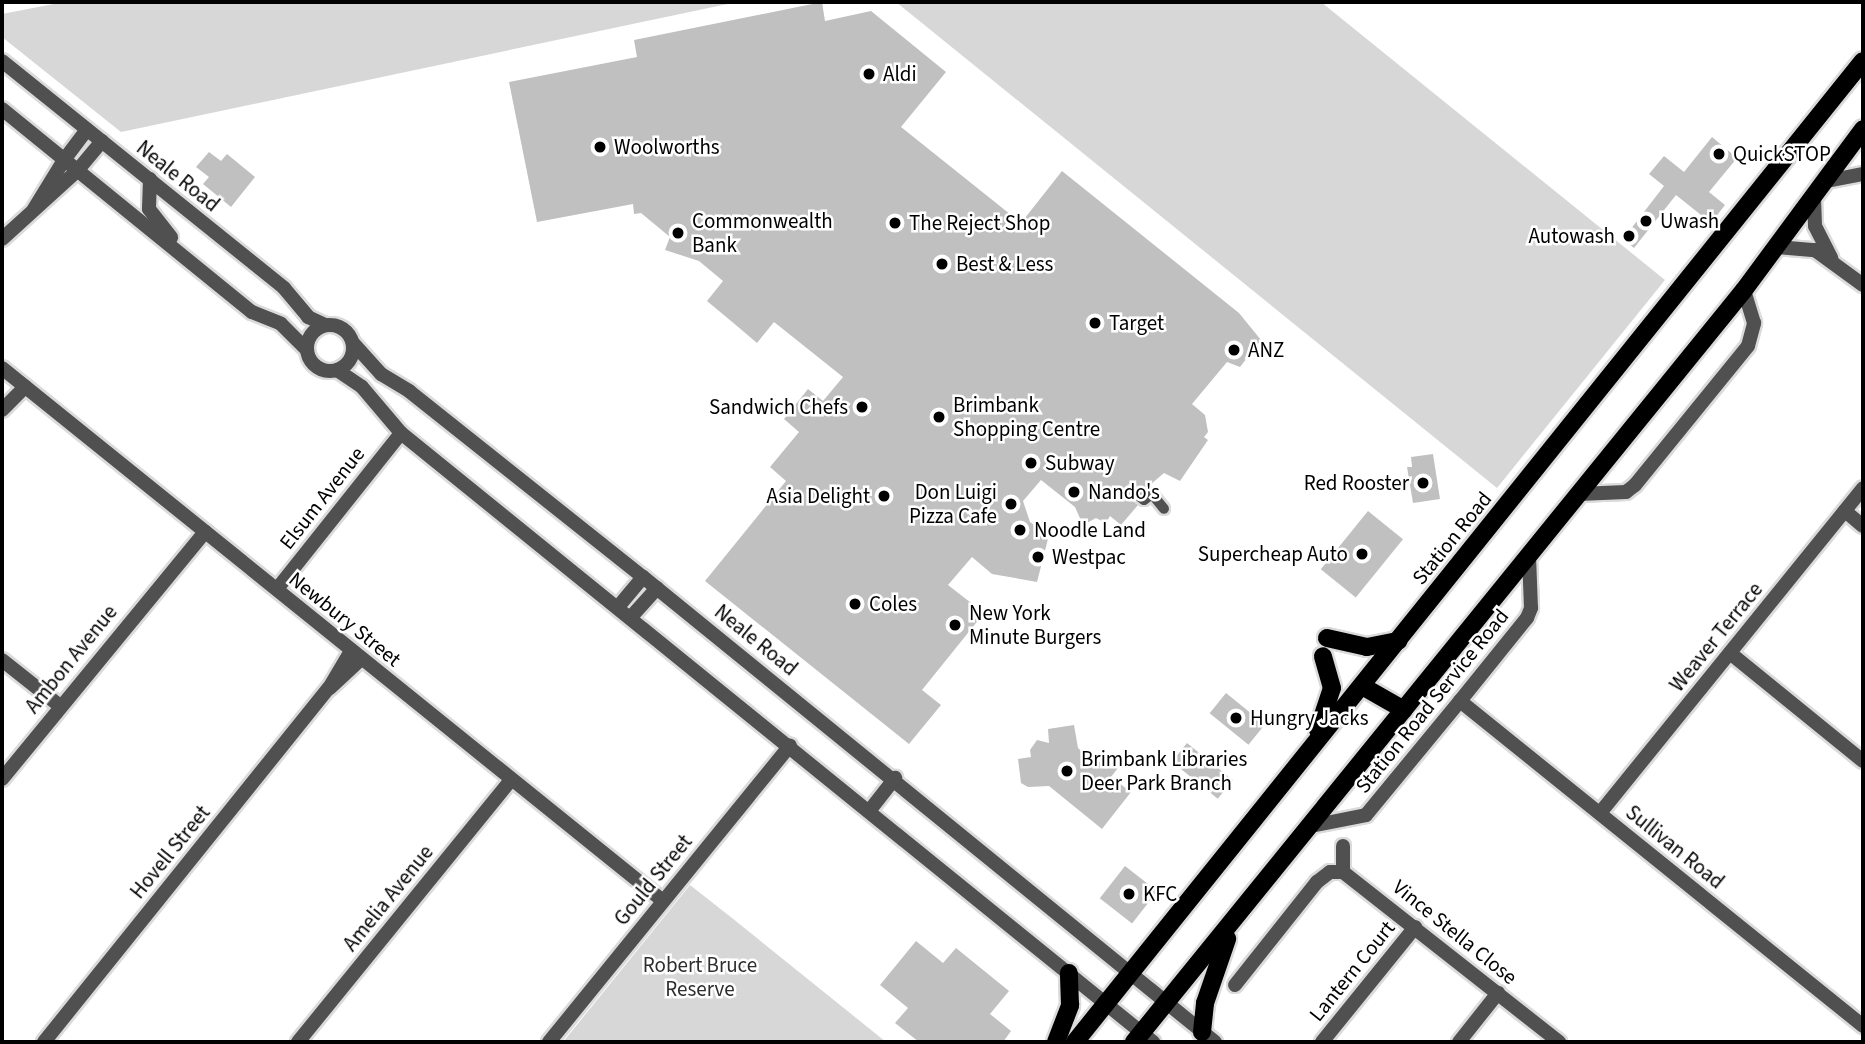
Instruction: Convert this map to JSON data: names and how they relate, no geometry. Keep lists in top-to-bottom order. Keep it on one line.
{"streets":{"main road":["Station Road"],"street":["Neale Road","Elsum Avenue","Newbury Street","Weaver Terrace","Ambon Avenue","Station Road Service Road","Sullivan Road","Hovell Street","Gould Street","Amelia Avenue","Vince Stella Close","Lantern Court"]},"crossings":[["Neale Road","Station Road"],["Elsum Avenue","Newbury Street"],["Newbury Street","Ambon Avenue"],["Newbury Street","Hovell Street"],["Newbury Street","Gould Street"],["Newbury Street","Amelia Avenue"],["Weaver Terrace","Sullivan Road"],["Station Road Service Road","Sullivan Road"],["Vince Stella Close","Lantern Court"]],"parks":["Robert Bruce Reserve"],"places":["Aldi","Woolworths","QuickSTOP","Uwash","The Reject Shop","Commonwealth Bank","Autowash","Best & Less","Target","ANZ","Sandwich Chefs","Brimbank Shopping Centre","Subway","Red Rooster","Nando's","Asia Delight","Don Luigi Pizza Cafe","Noodle Land","Supercheap Auto","Westpac","Coles","New York Minute Burgers","Hungry Jacks","Brimbank Libraries Deer Park Branch","KFC"]}
